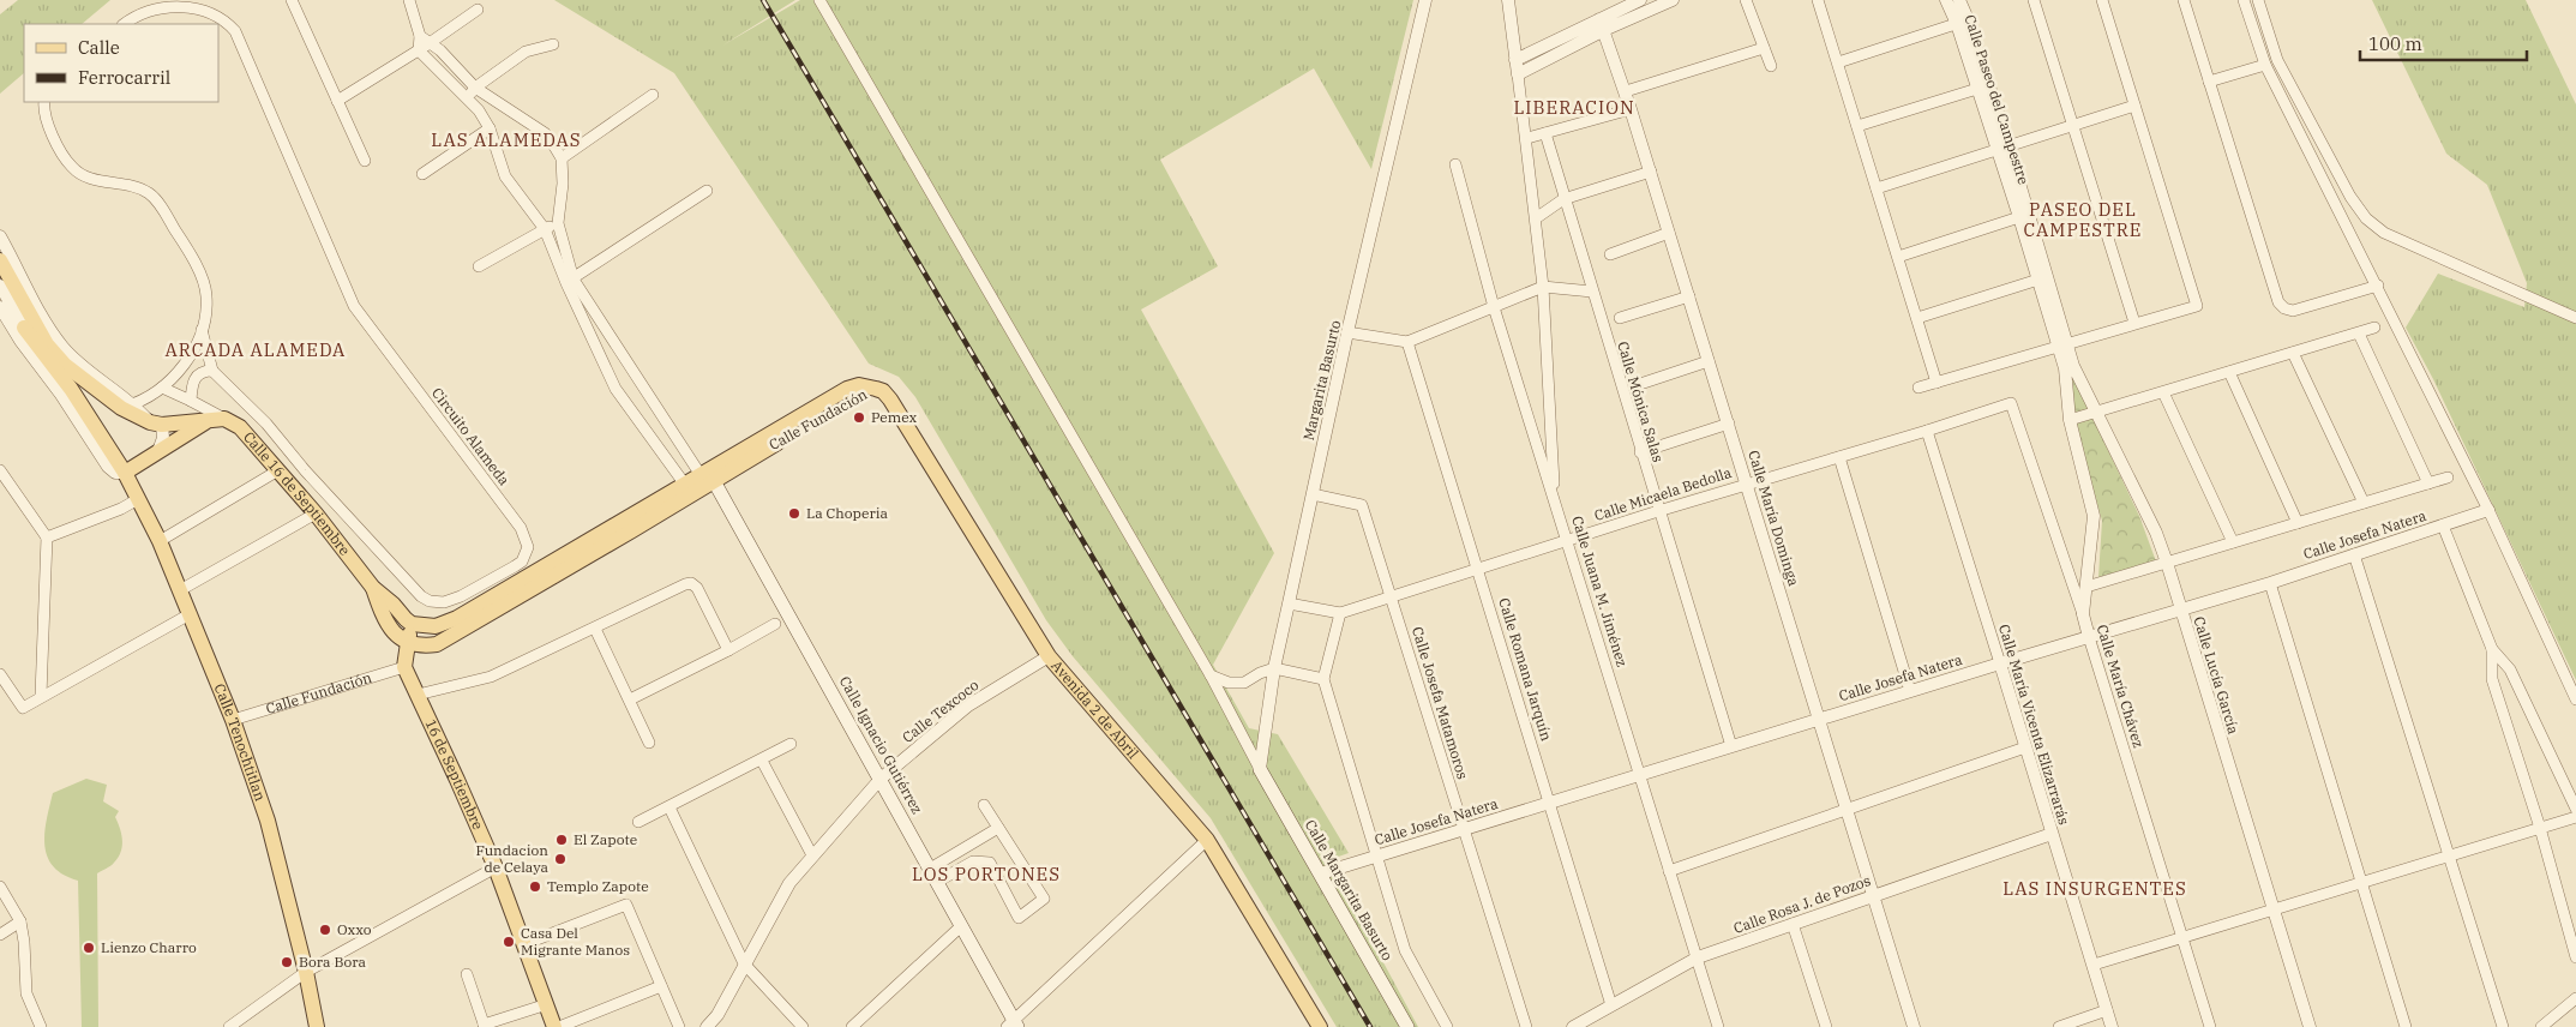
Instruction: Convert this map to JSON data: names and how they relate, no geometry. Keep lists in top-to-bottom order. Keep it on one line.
{"streets":{"main road":["Calle Fundación","Calle 16 de Septiembre","Avenida 2 de Abril","Calle Tenochtitlan","Calle Ignacio Gutiérrez","16 de Septiembre","Calle Margarita Basurto"],"street":["Calle Paseo del Campestre","Margarita Basurto","Calle Mónica Salas","Circuito Alameda","Calle Micaela Bedolla","Calle María Dominga","Calle Josefa Natera","Calle Juana M. Jiménez","Calle Romana Jarquín","Calle Lucía García","Calle María Chávez","Calle Josefa Matamoros","Calle Texcoco","Calle María Vicenta Elizarrarás","Calle Rosa J. de Pozos"]},"crossings":[["Calle Paseo del Campestre","Calle Lucía García"],["Calle Paseo del Campestre","Calle María Chávez"],["Margarita Basurto","Calle Micaela Bedolla"],["Margarita Basurto","Calle Josefa Matamoros"],["Margarita Basurto","Calle Margarita Basurto"],["Calle Mónica Salas","Calle Micaela Bedolla"],["Calle Mónica Salas","Calle Josefa Natera"],["Calle Fundación","Avenida 2 de Abril"],["Calle Fundación","Calle Tenochtitlan"],["Calle Fundación","Calle Ignacio Gutiérrez"],["Calle Fundación","16 de Septiembre"],["Calle Micaela Bedolla","Calle María Dominga"],["Calle Micaela Bedolla","Calle Juana M. Jiménez"],["Calle Micaela Bedolla","Calle Romana Jarquín"],["Calle Micaela Bedolla","Calle María Chávez"],["Calle Micaela Bedolla","Calle Josefa Matamoros"],["Calle Micaela Bedolla","Calle María Vicenta Elizarrarás"],["Calle María Dominga","Calle Josefa Natera"],["Calle María Dominga","Calle Rosa J. de Pozos"],["Calle Josefa Natera","Calle Juana M. Jiménez"],["Calle Josefa Natera","Calle Romana Jarquín"],["Calle Josefa Natera","Calle Lucía García"],["Calle Josefa Natera","Calle María Chávez"],["Calle Josefa Natera","Calle Josefa Matamoros"],["Calle Josefa Natera","Calle María Vicenta Elizarrarás"],["Calle Josefa Natera","Calle Margarita Basurto"],["Calle Juana M. Jiménez","Calle Rosa J. de Pozos"],["Calle Romana Jarquín","Calle Rosa J. de Pozos"],["Calle Lucía García","Calle María Chávez"],["Avenida 2 de Abril","Calle Texcoco"],["Calle Texcoco","Calle Ignacio Gutiérrez"],["Calle María Vicenta Elizarrarás","Calle Rosa J. de Pozos"]],"districts":["LIBERACION","LAS ALAMEDAS","PASEO DEL CAMPESTRE","ARCADA ALAMEDA","LOS PORTONES","LAS INSURGENTES"],"places":["Pemex","La Choperia","El Zapote","Fundacion de Celaya","Templo Zapote","Oxxo","Casa Del Migrante Manos","Lienzo Charro","Bora Bora"],"legend":["Calle","Ferrocarril"],"scale_bar":"100 m"}
